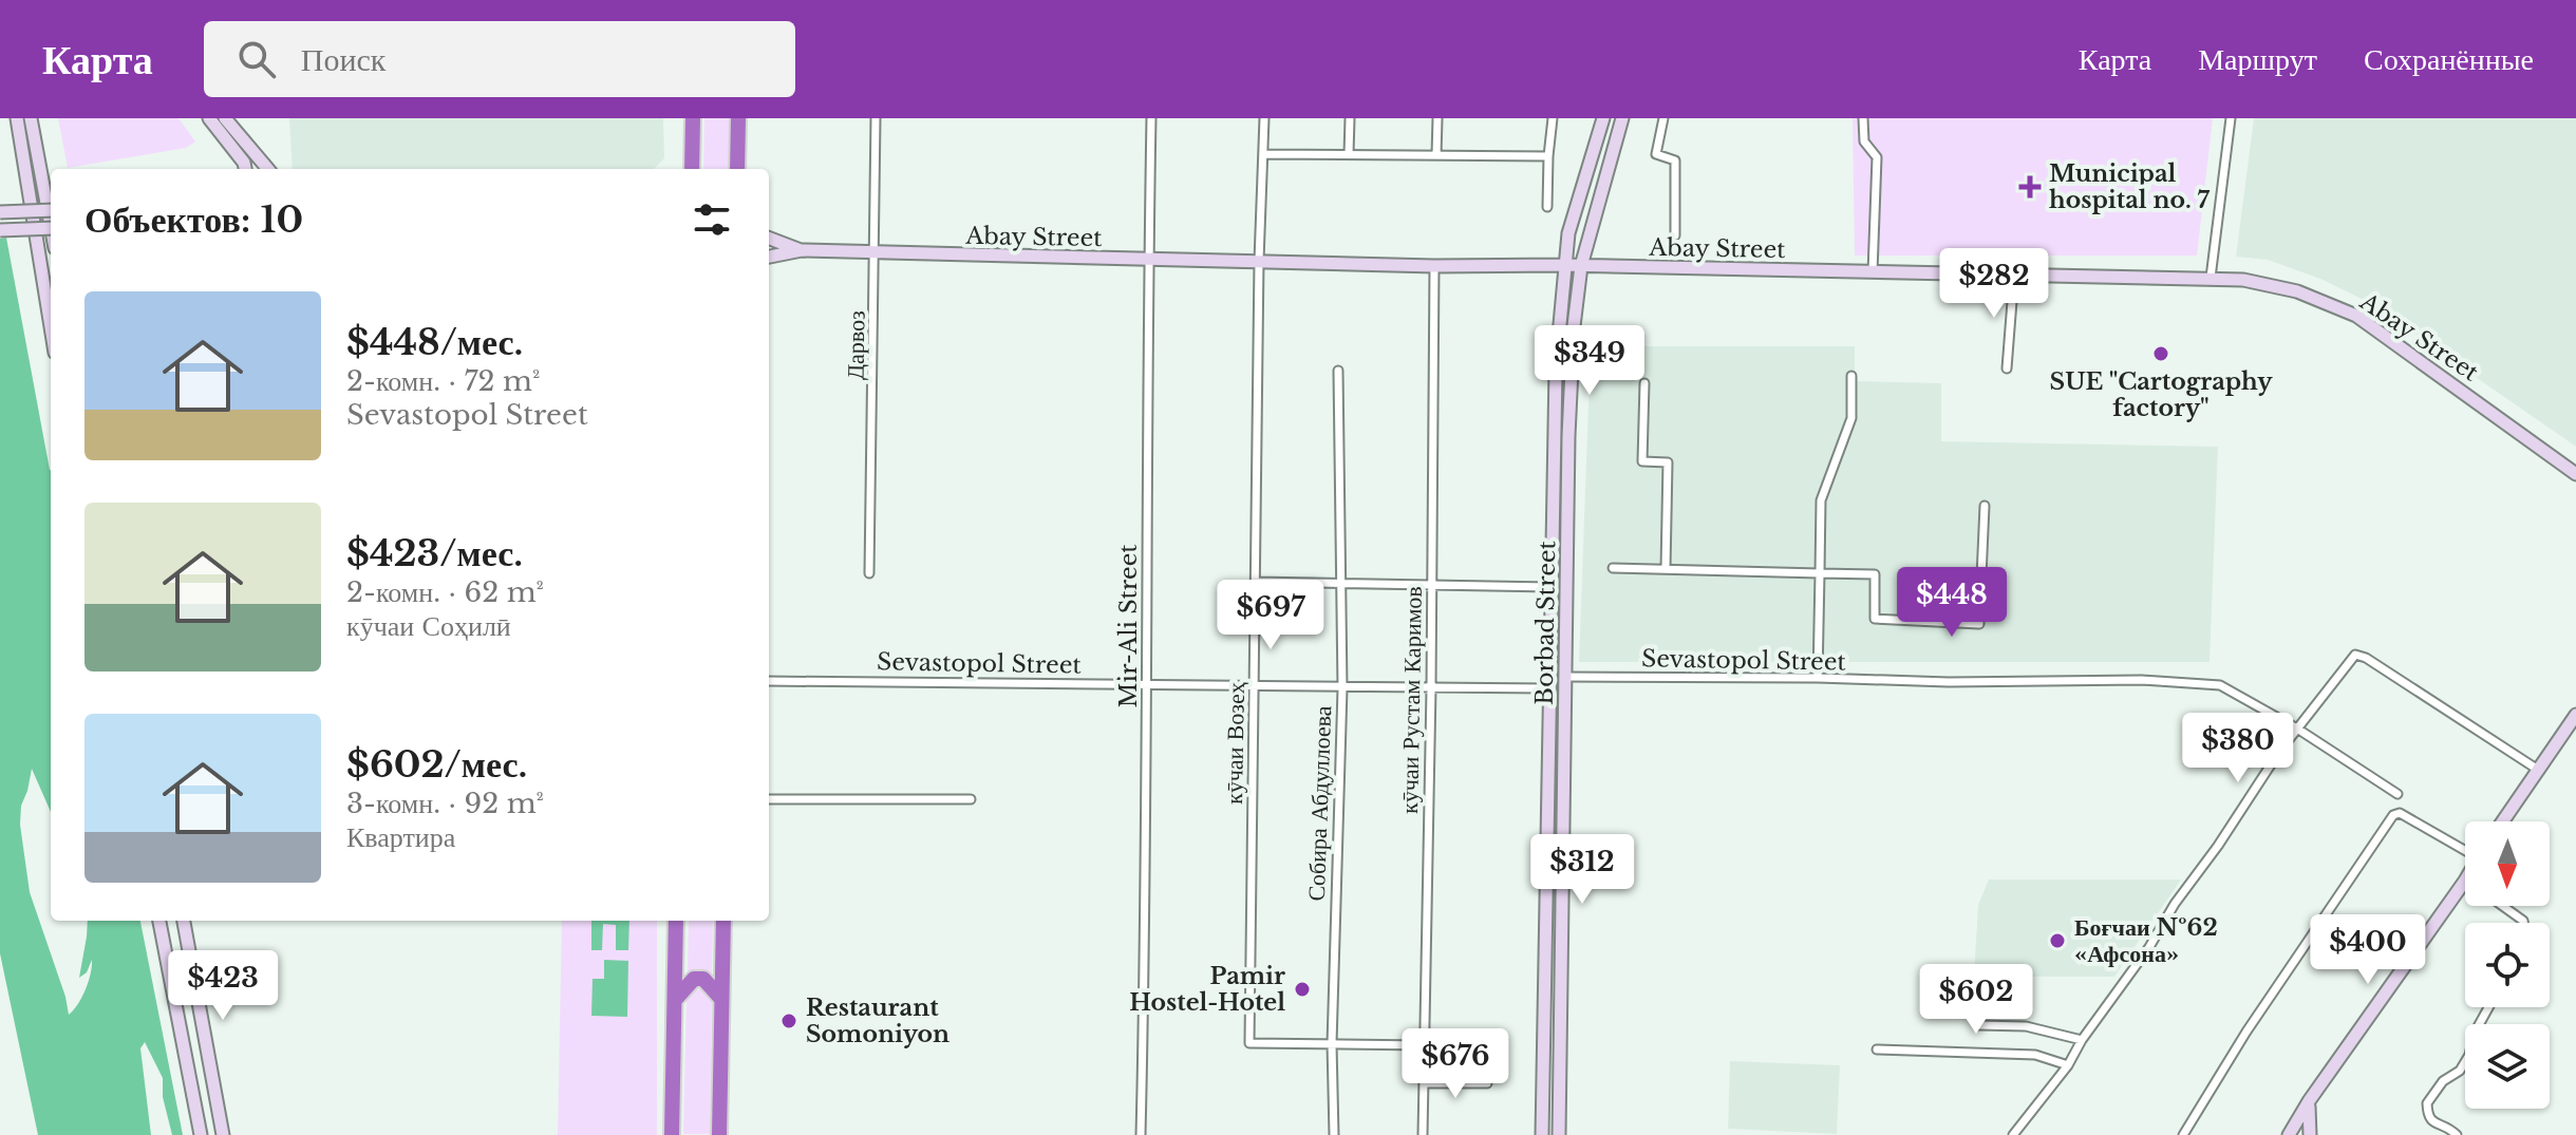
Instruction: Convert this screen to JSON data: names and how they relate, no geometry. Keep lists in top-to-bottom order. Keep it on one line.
{"streets":{"main road":["Abay Street","Borbad Street"],"street":["Дарвоз","Mir-Ali Street","Sevastopol Street","кӯчаи Рустам Каримов","кӯчаи Возеҳ","Собира Абдуллоева"]},"crossings":[["Abay Street","Дарвоз"],["Abay Street","Borbad Street"],["Abay Street","Mir-Ali Street"],["Abay Street","кӯчаи Рустам Каримов"],["Abay Street","кӯчаи Возеҳ"],["Borbad Street","Sevastopol Street"],["Mir-Ali Street","Sevastopol Street"],["Sevastopol Street","кӯчаи Рустам Каримов"],["Sevastopol Street","кӯчаи Возеҳ"],["Sevastopol Street","Собира Абдуллоева"],["кӯчаи Рустам Каримов","кӯчаи Возеҳ"],["кӯчаи Возеҳ","Собира Абдуллоева"]],"places":{"health":["Municipal hospital no. 7"],"other":["SUE \"Cartography factory\"","Боғчаи №62 «Афсона»","Pamir Hostel-Hotel","Restaurant Somoniyon"]},"north":"bottom","page":{"header":"Карта","search":"Поиск","nav":["Карта","Маршрут","Сохранённые"],"heading":"Объектов: 10","price":["$282","$349","$448","$697","$380","$312","$400","$423","$602","$676"],"list":[{"name":"$448/мес.","note":"2-комн. · 72 m² · Sevastopol Street"},{"name":"$423/мес.","note":"2-комн. · 62 m² · кӯчаи Соҳилӣ"},{"name":"$602/мес.","note":"3-комн. · 92 m² · Квартира"}]}}
